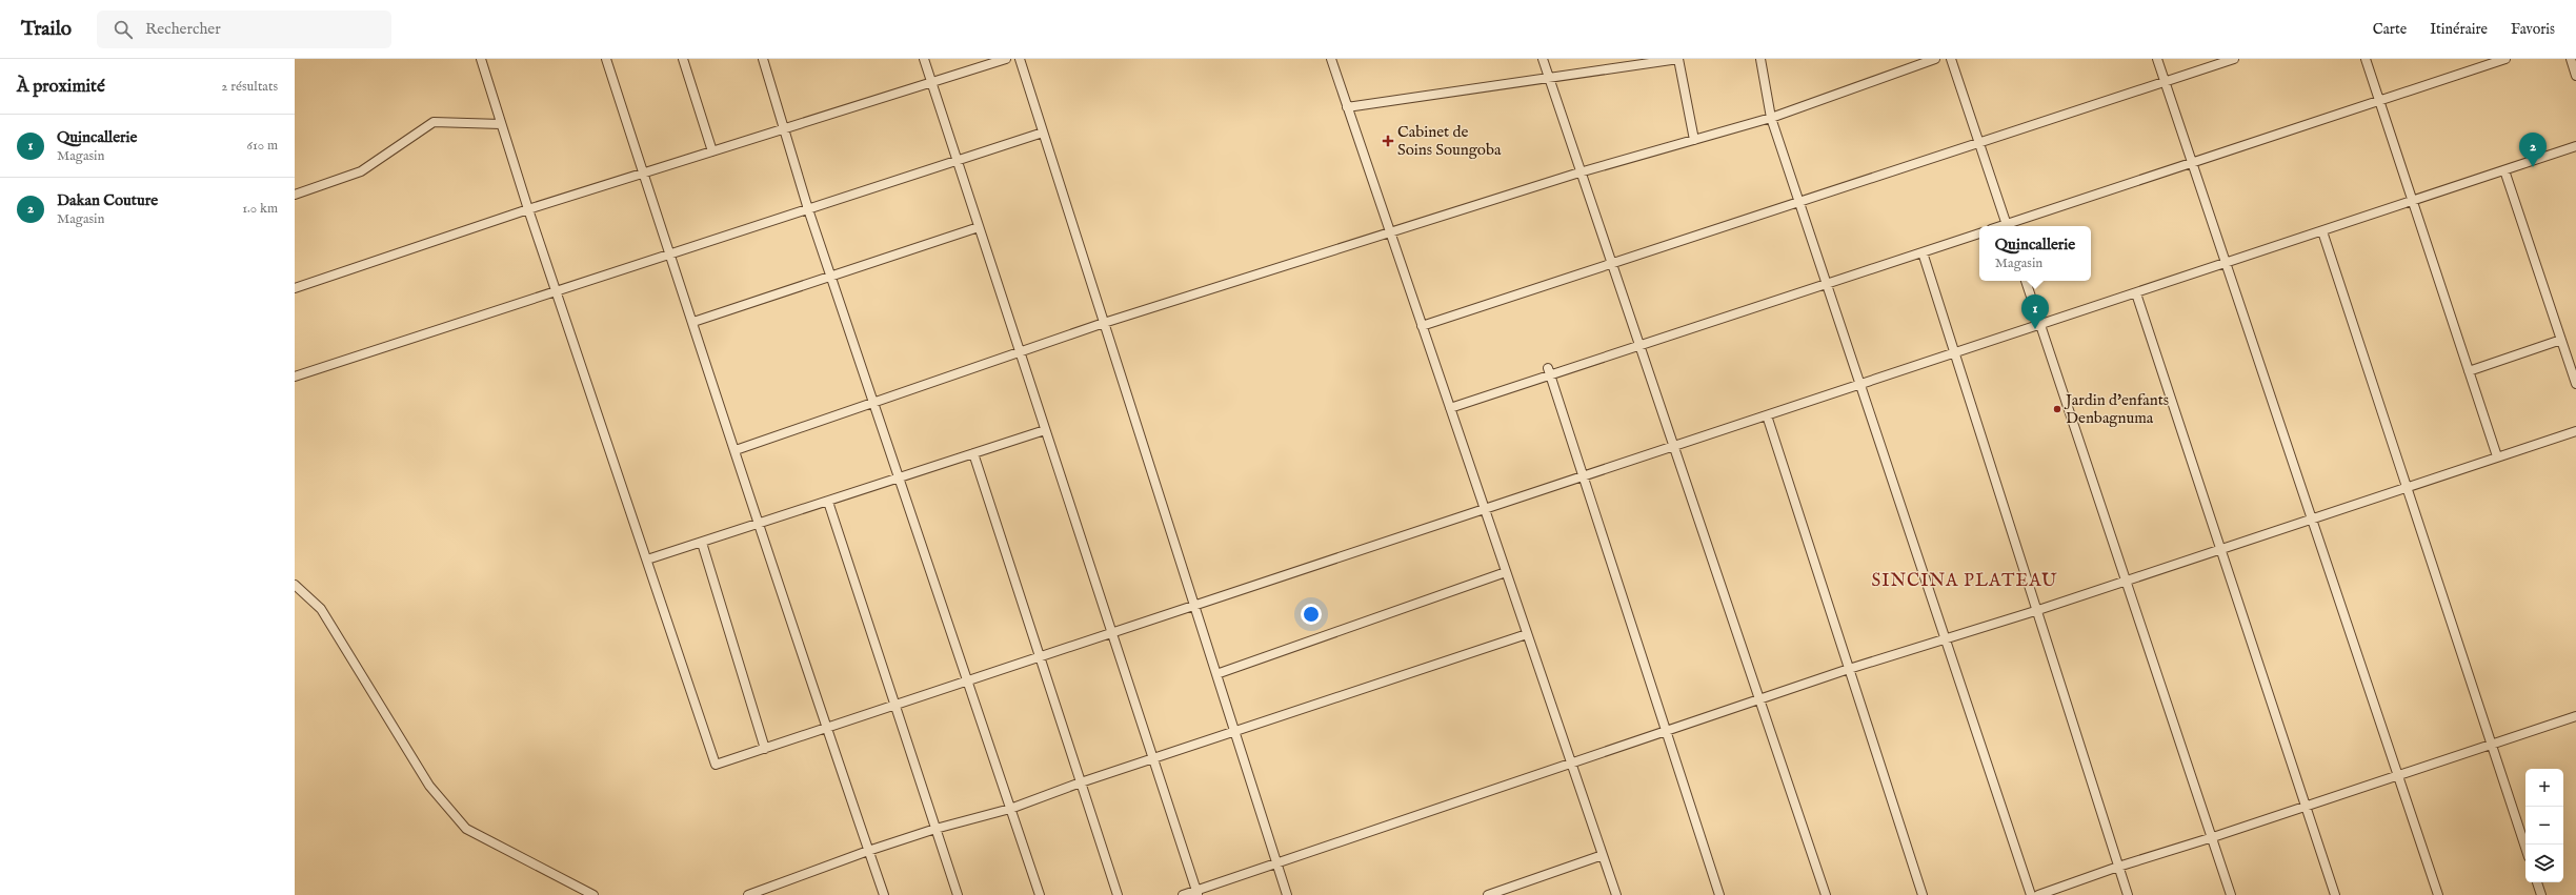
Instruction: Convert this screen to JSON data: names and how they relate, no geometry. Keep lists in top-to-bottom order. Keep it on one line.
{"districts":["SINCINA PLATEAU"],"places":{"health":["Cabinet de Soins Soungoba"],"other":["Jardin d'enfants Denbagnuma"]},"page":{"header":"Trailo","search":"Rechercher","nav":["Carte","Itinéraire","Favoris"],"heading":["À proximité","2 résultats"],"list":[{"mark":"1","name":"Quincallerie","note":"Magasin","value":"610 m"},{"mark":"2","name":"Dakan Couture","note":"Magasin","value":"1.0 km"}],"pins":["2","1"],"popup":["Quincallerie","Magasin"],"map_buttons":["+","−"]}}
